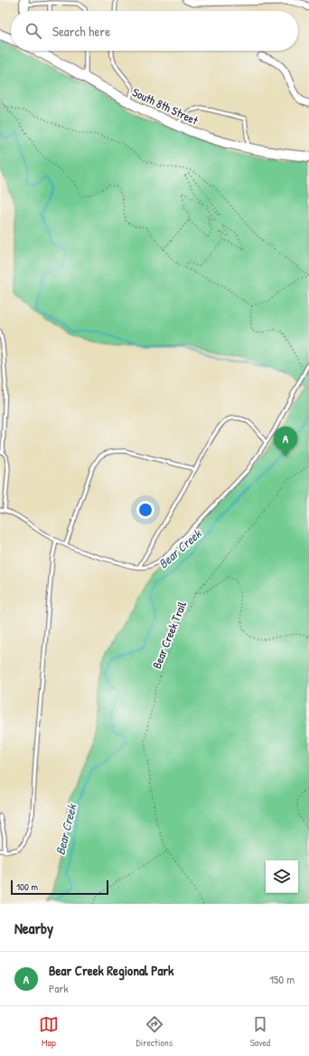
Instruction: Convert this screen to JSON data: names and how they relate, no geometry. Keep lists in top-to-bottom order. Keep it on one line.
{"streets":{"main road":["South 8th Street"],"path":["Bear Creek Trail"]},"water":["Bear Creek"],"scale_bar":"100 m","page":{"search":"Search here","pins":"A","scale":"100 m","heading":"Nearby","list":[{"mark":"A","name":"Bear Creek Regional Park","note":"Park","value":"150 m"}],"nav":["Map","Directions","Saved"]}}
